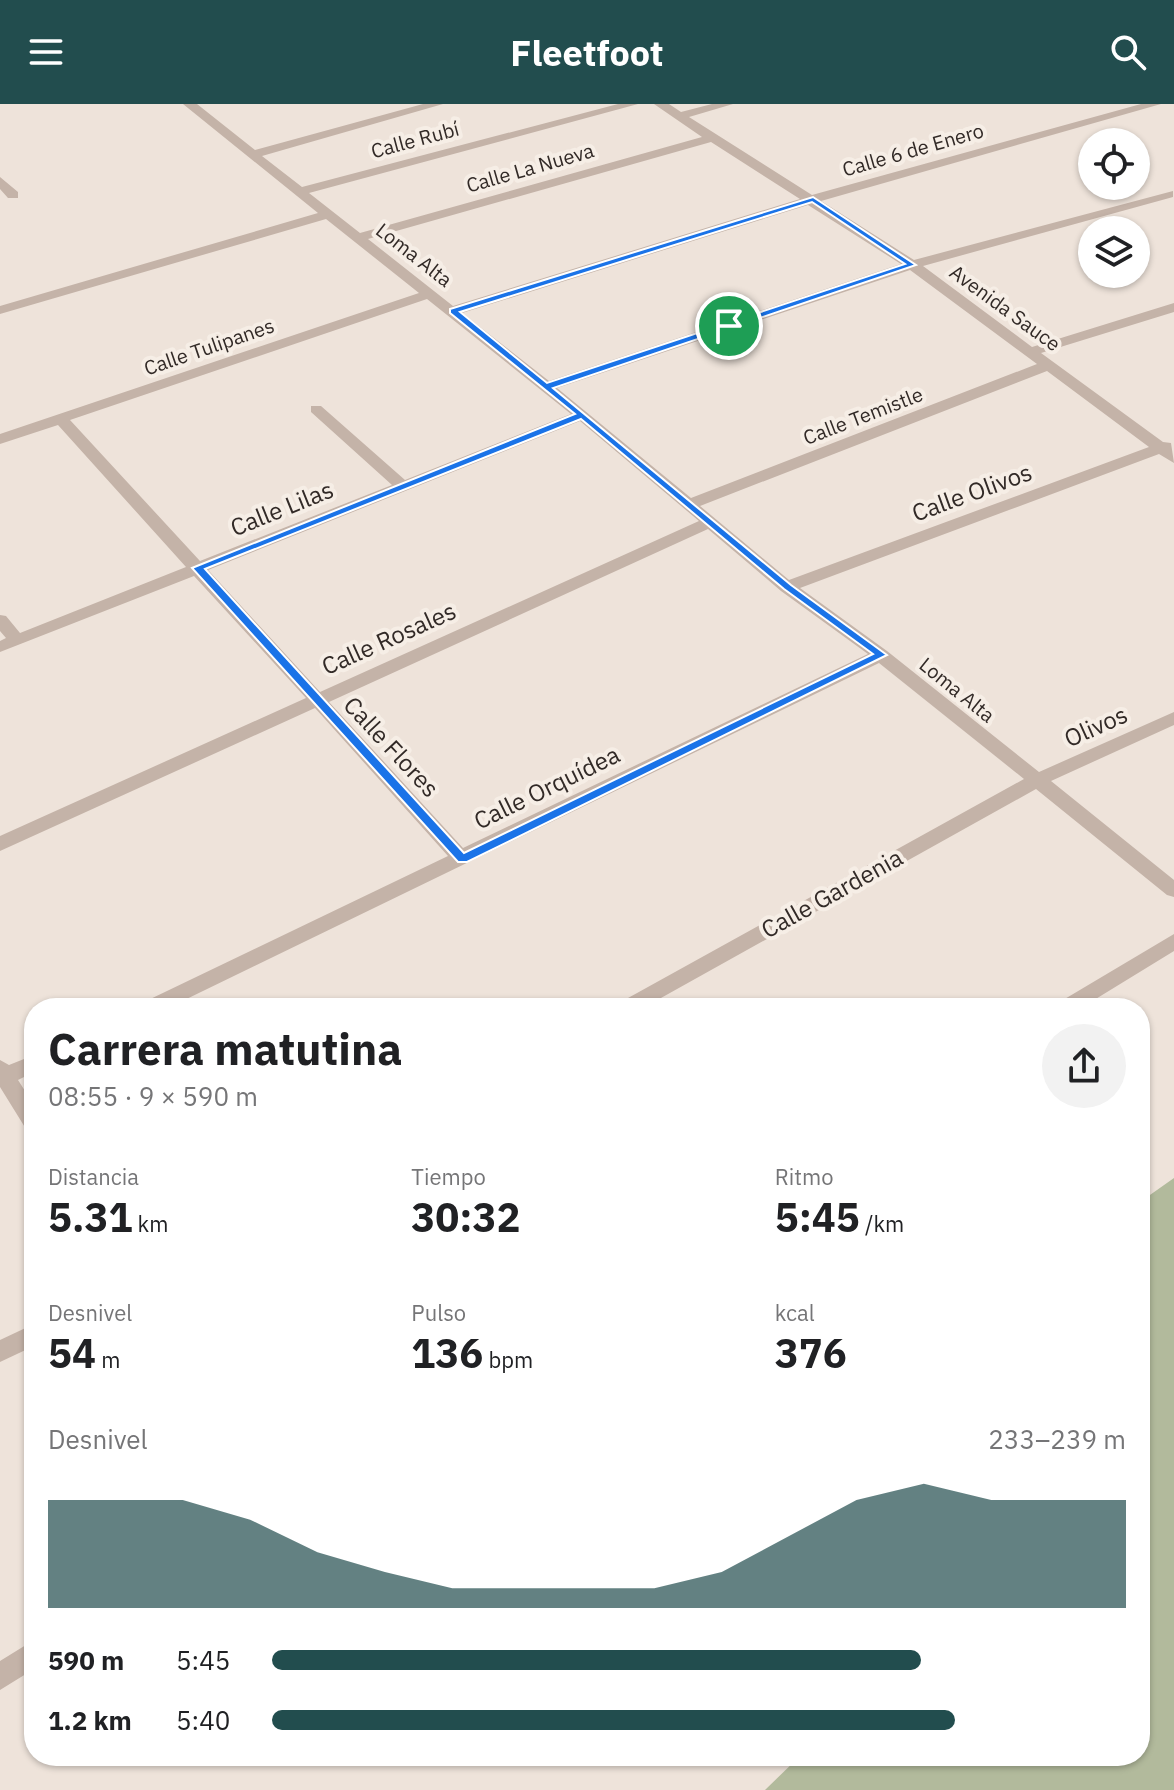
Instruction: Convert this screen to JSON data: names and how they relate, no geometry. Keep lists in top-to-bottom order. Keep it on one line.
{"streets":{"street":["Calle Rubí","Calle 6 de Enero","Calle La Nueva","Loma Alta","Avenida Sauce","Calle Tulipanes","Calle Temistle","Calle Olivos","Calle Lilas","Calle Rosales","Olivos","Calle Flores","Calle Orquídea","Calle Gardenia"]},"crossings":[["Calle Rubí","Loma Alta"],["Calle 6 de Enero","Loma Alta"],["Calle 6 de Enero","Avenida Sauce"],["Calle La Nueva","Loma Alta"],["Calle La Nueva","Avenida Sauce"],["Loma Alta","Calle Tulipanes"],["Loma Alta","Calle Temistle"],["Loma Alta","Calle Olivos"],["Loma Alta","Calle Lilas"],["Loma Alta","Calle Rosales"],["Loma Alta","Olivos"],["Loma Alta","Calle Orquídea"],["Loma Alta","Calle Gardenia"],["Avenida Sauce","Calle Temistle"],["Avenida Sauce","Calle Olivos"],["Calle Tulipanes","Calle Flores"],["Calle Lilas","Calle Flores"],["Calle Rosales","Calle Flores"],["Olivos","Calle Gardenia"],["Calle Flores","Calle Orquídea"]],"page":{"header":"Fleetfoot","heading":["Carrera matutina","08:55 · 9 × 590 m"],"stats":[["Distancia","5.31 km"],["Tiempo","30:32"],["Ritmo","5:45 /km"],["Desnivel","54 m"],["Pulso","136 bpm"],["kcal","376"]],"chart":["Desnivel","233–239 m"],"list":[{"name":"590 m","note":"5:45"},{"name":"1.2 km","note":"5:40"}]}}
